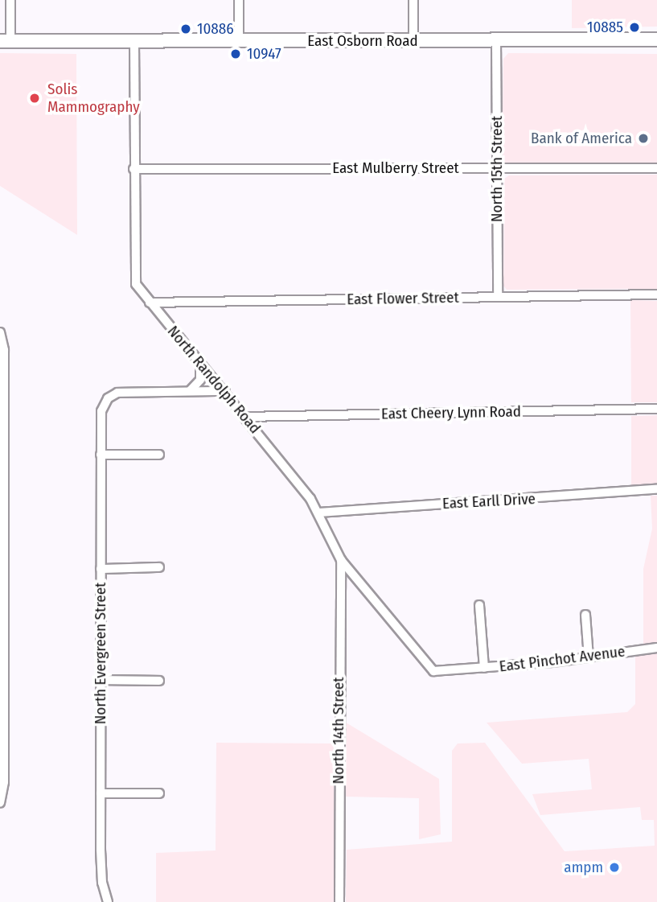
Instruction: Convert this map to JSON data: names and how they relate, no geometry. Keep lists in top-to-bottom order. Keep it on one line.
{"streets":{"main road":["East Osborn Road"],"street":["East Mulberry Street","North 15th Street","East Flower Street","North Randolph Road","East Cheery Lynn Road","East Earll Drive","North Evergreen Street","East Pinchot Avenue","North 14th Street"]},"crossings":[["East Osborn Road","North 15th Street"],["East Osborn Road","North Randolph Road"],["East Mulberry Street","North 15th Street"],["East Mulberry Street","North Randolph Road"],["North 15th Street","East Flower Street"],["East Flower Street","North Randolph Road"],["North Randolph Road","East Cheery Lynn Road"],["North Randolph Road","East Earll Drive"],["North Randolph Road","East Pinchot Avenue"],["North Randolph Road","North 14th Street"]],"places":["10885","10886","10947","Solis Mammography","Bank of America","ampm"]}
